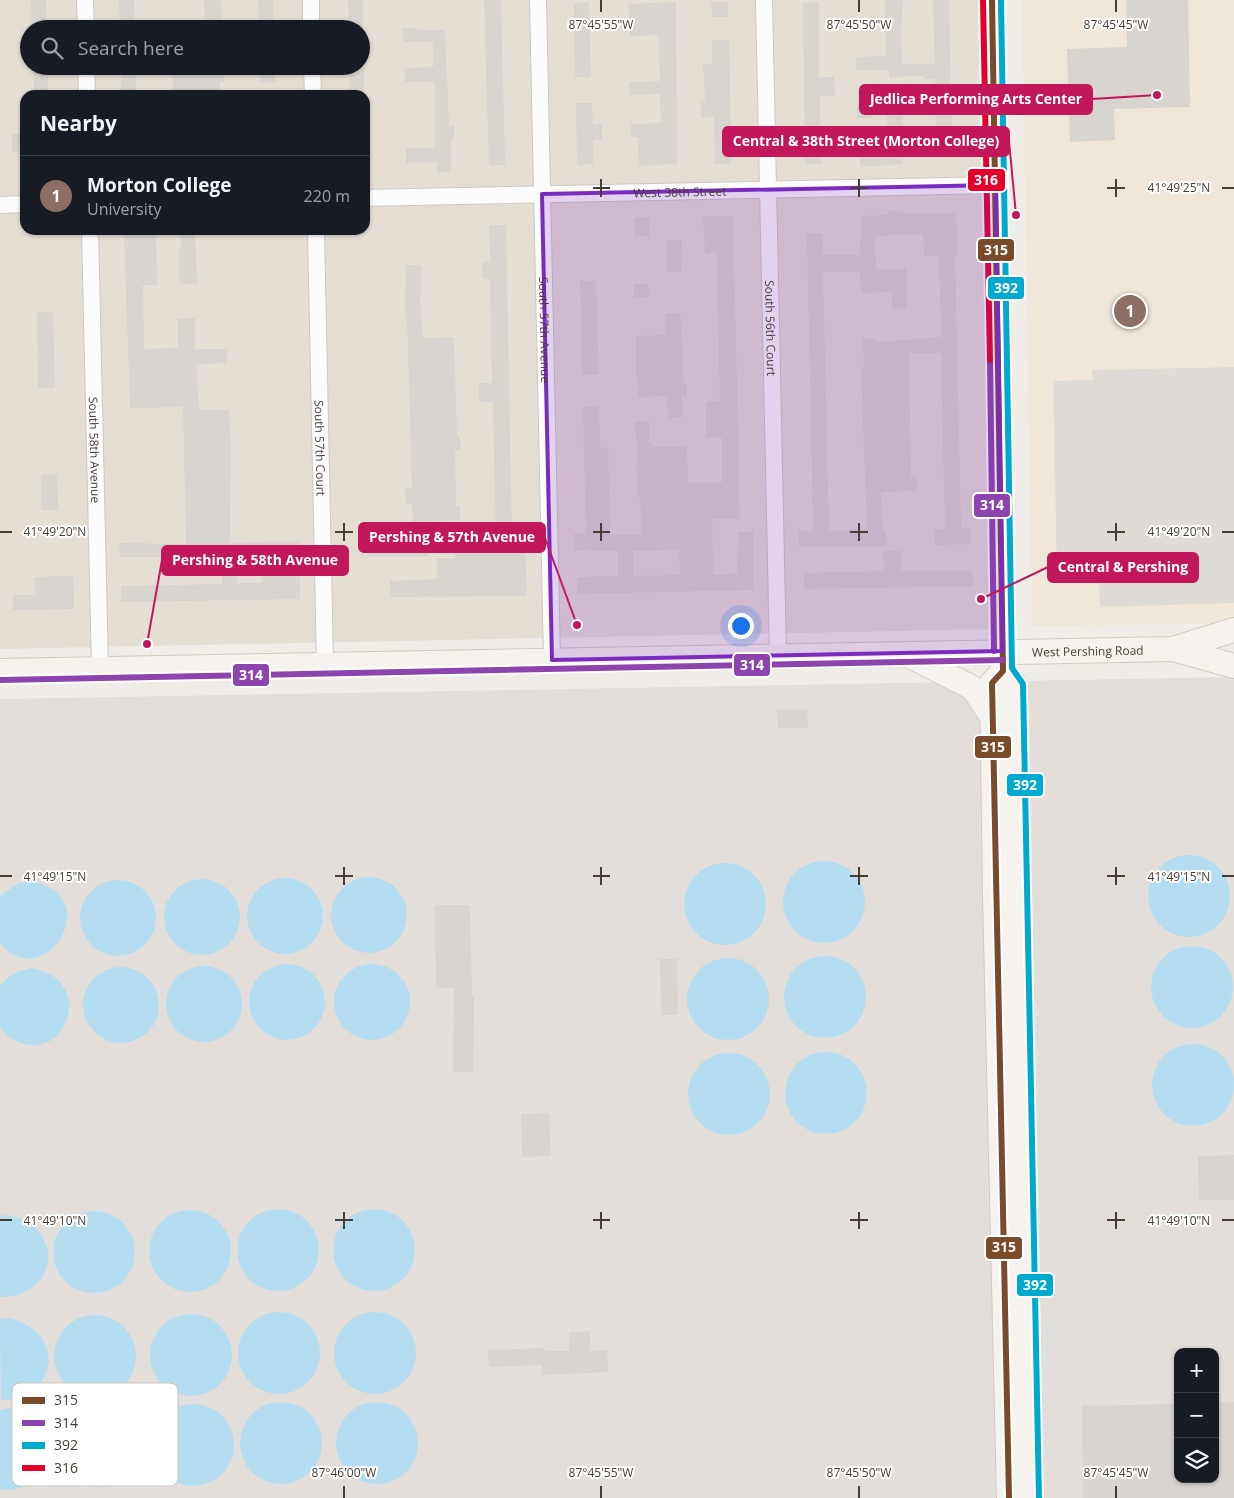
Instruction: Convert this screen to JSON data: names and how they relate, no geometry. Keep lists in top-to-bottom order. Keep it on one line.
{"streets":{"main road":["West Pershing Road"],"street":["West 38th Street","South 56th Court","South 57th Avenue","South 57th Court","South 58th Avenue"]},"crossings":[["West 38th Street","South 56th Court"],["West 38th Street","South 57th Avenue"],["South 56th Court","West Pershing Road"],["South 57th Avenue","West Pershing Road"],["South 57th Court","West Pershing Road"],["South 58th Avenue","West Pershing Road"]],"places":["Jedlica Performing Arts Center","Central & 38th Street (Morton College)","Central & Pershing","Pershing & 57th Avenue","Pershing & 58th Avenue"],"lines":["transit line 315","transit line 392","transit line 316","transit line 314"],"legend":["315","314","392","316"],"page":{"search":"Search here","heading":"Nearby","list":[{"mark":"1","name":"Morton College","note":"University","value":"220 m"}],"pins":"1","map_buttons":["+","−"]},"coordinates":["87°45'55\"W","87°45'50\"W","87°45'45\"W","41°49'25\"N","41°49'20\"N","41°49'15\"N","41°49'10\"N","87°46'00\"W"]}
